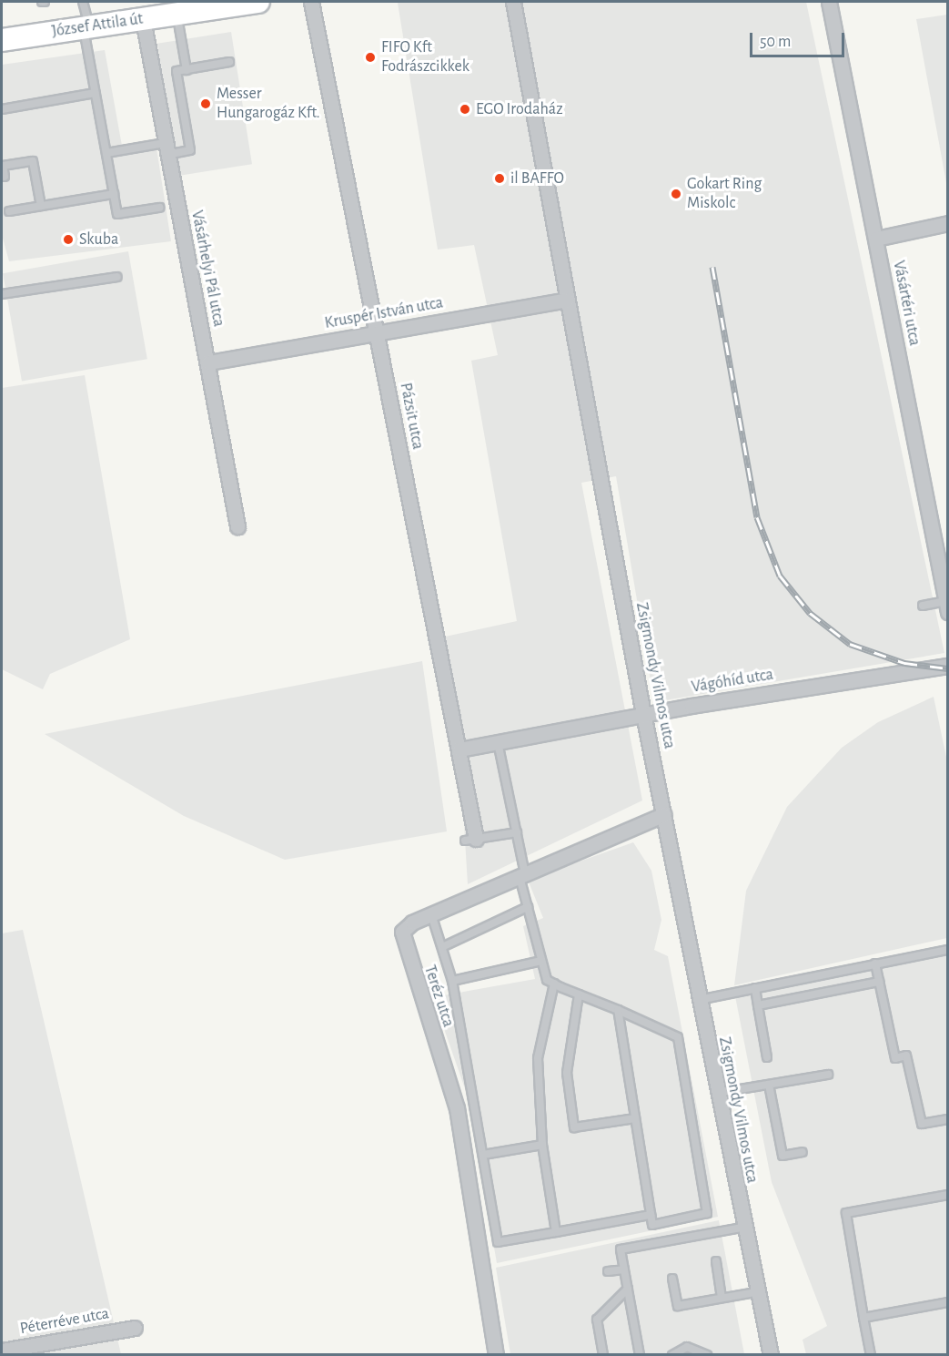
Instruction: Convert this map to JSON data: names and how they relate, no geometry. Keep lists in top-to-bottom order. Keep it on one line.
{"streets":{"main road":["József Attila út"],"street":["Vásárhelyi Pál utca","Vásártéri utca","Kruspér István utca","Pázsit utca","Zsigmondy Vilmos utca","Vágóhíd utca","Teréz utca","Péterréve utca"]},"crossings":[["József Attila út","Vásárhelyi Pál utca"],["Vásárhelyi Pál utca","Kruspér István utca"],["Kruspér István utca","Pázsit utca"],["Kruspér István utca","Zsigmondy Vilmos utca"],["Pázsit utca","Vágóhíd utca"],["Zsigmondy Vilmos utca","Vágóhíd utca"],["Zsigmondy Vilmos utca","Teréz utca"]],"places":["FIFO Kft Fodrászcikkek","Messer Hungarogáz Kft.","EGO Irodaház","il BAFFO","Gokart Ring Miskolc","Skuba"],"scale_bar":"50 m"}
